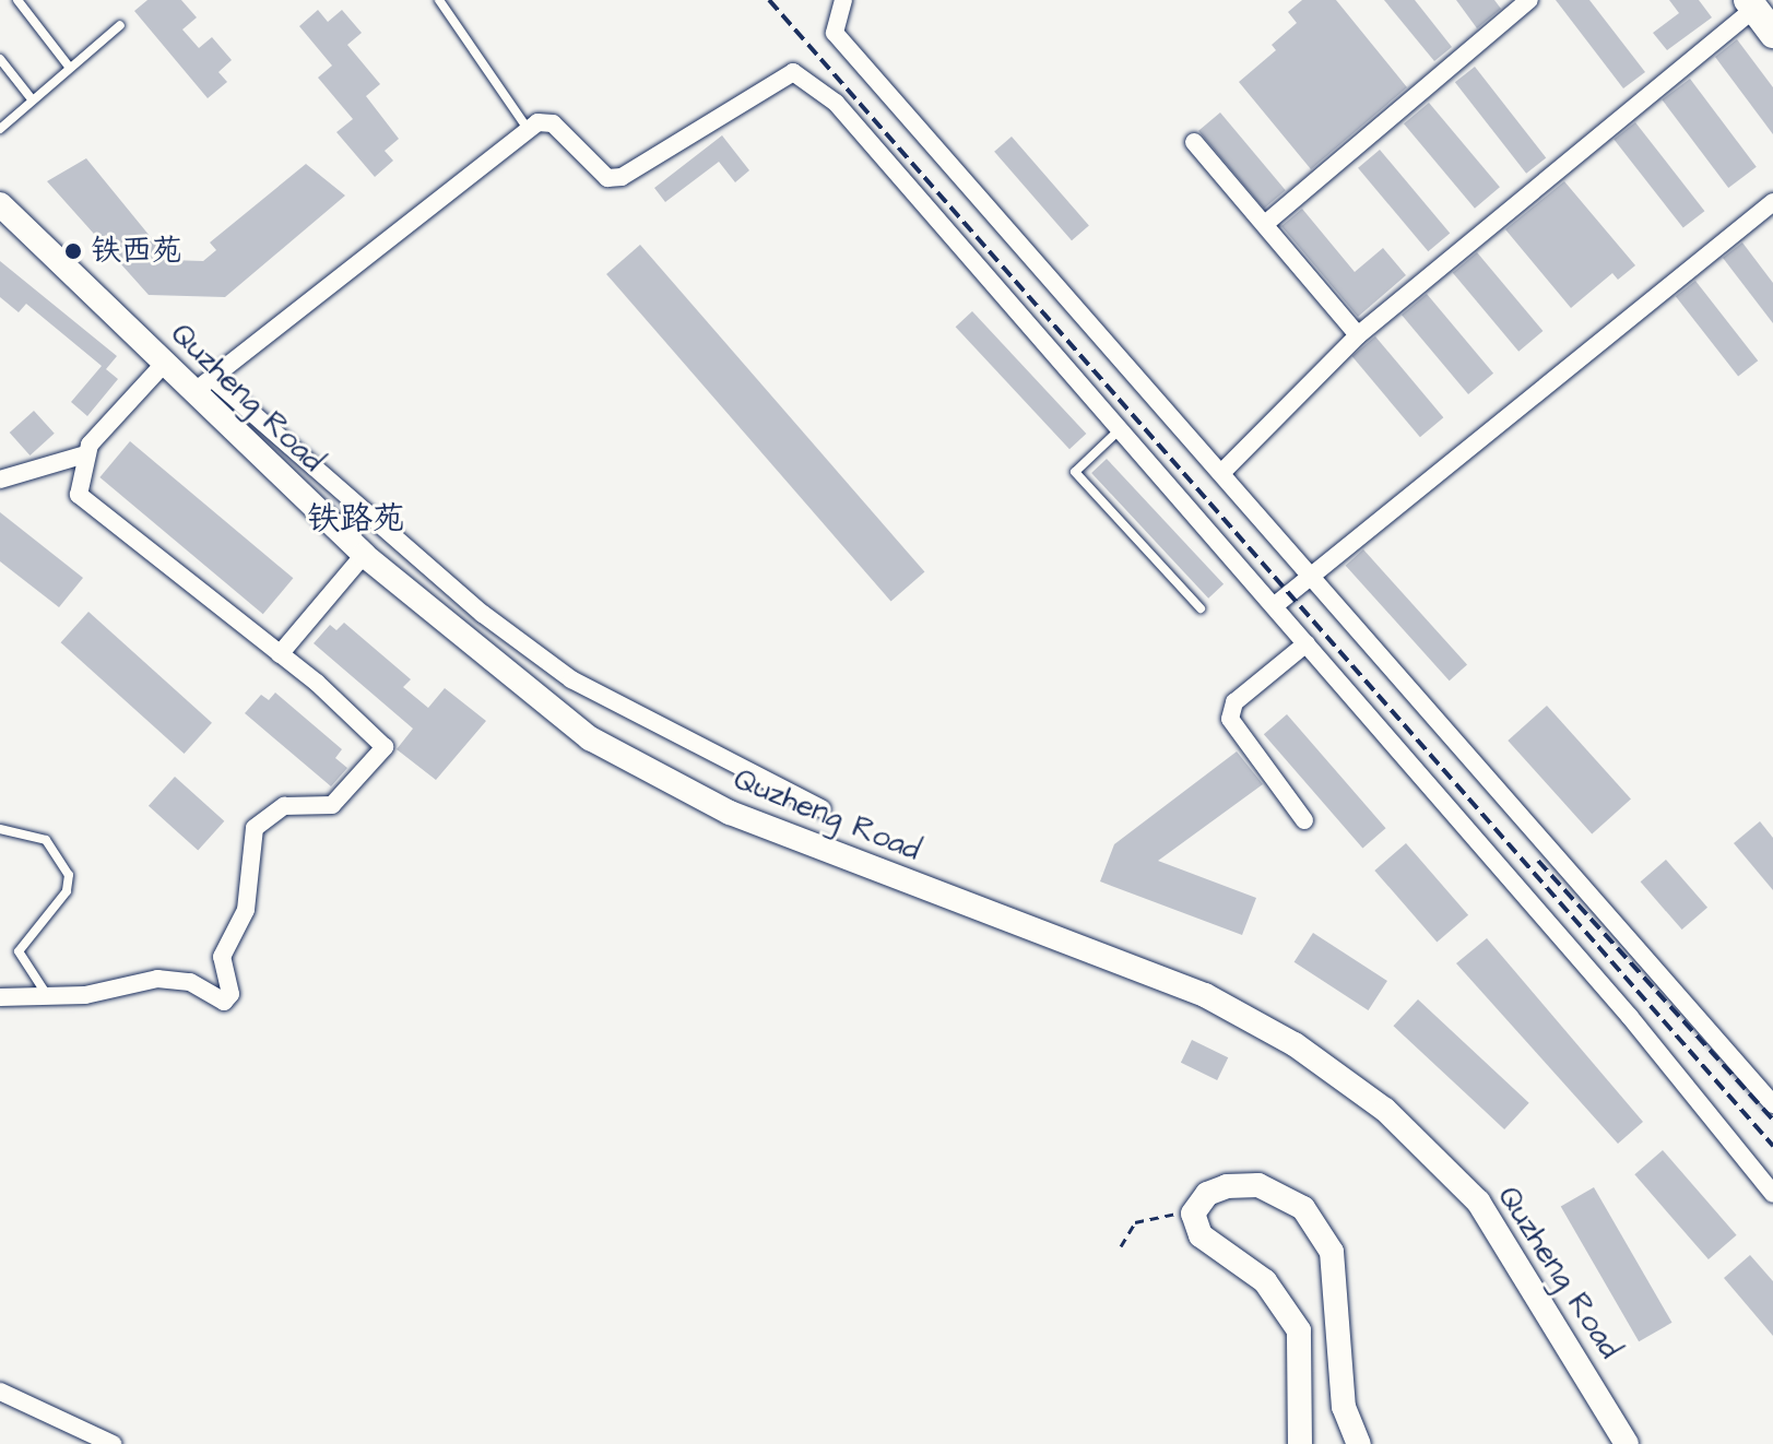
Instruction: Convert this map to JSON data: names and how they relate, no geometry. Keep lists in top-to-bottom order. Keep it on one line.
{"streets":{"main road":["Quzheng Road"]},"districts":["铁路苑"],"places":["铁西苑"]}
